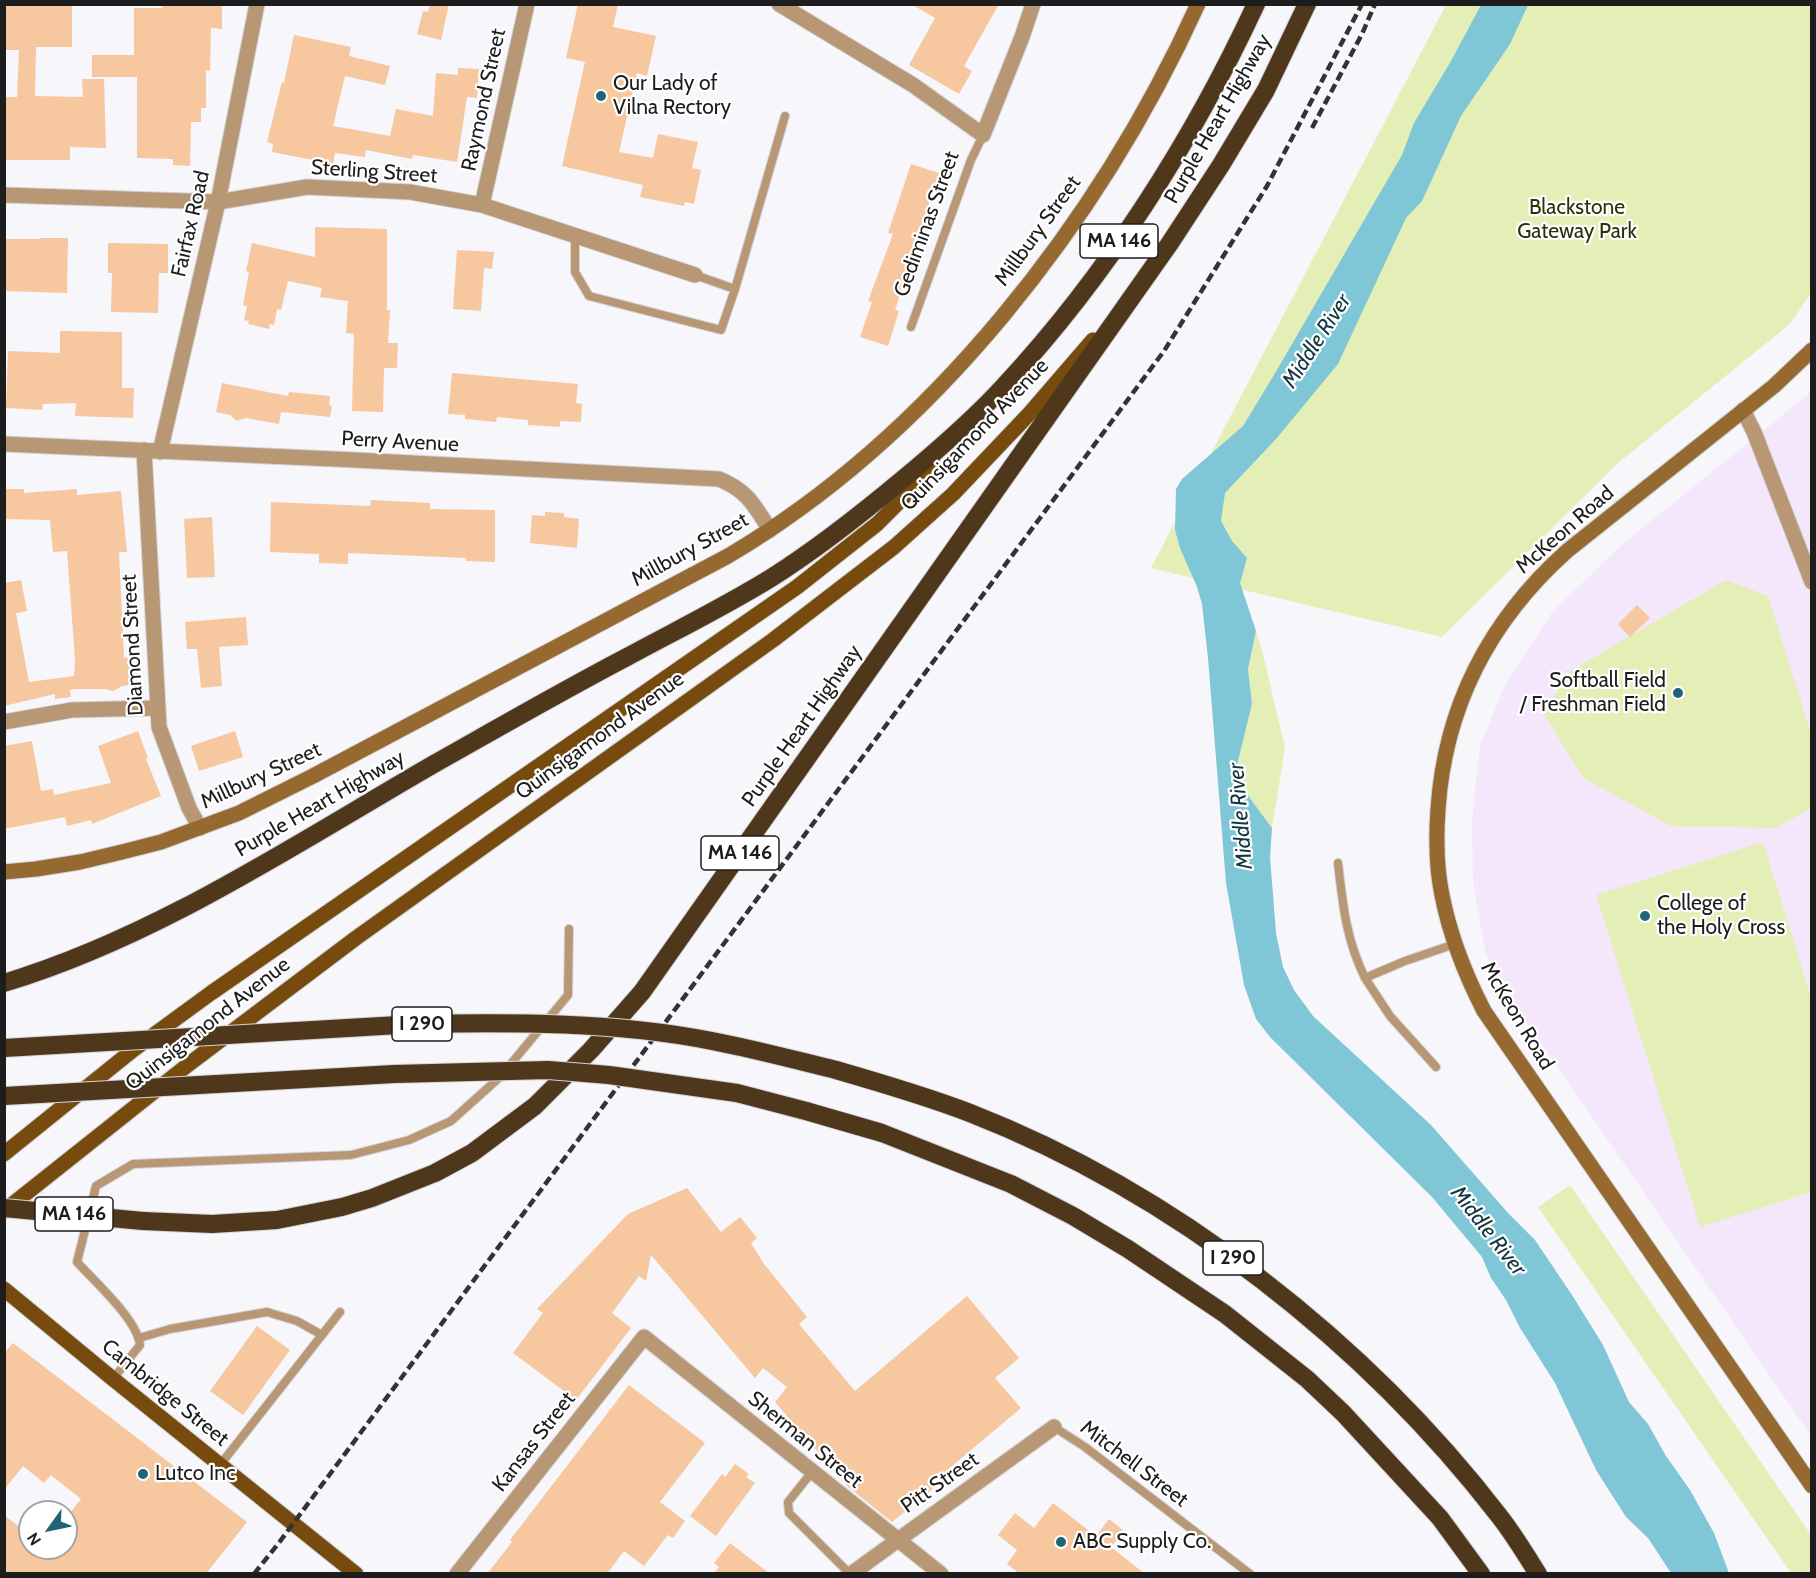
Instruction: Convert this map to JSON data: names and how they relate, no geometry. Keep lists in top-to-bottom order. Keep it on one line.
{"streets":{"highway":["Purple Heart Highway","MA 146","I 290"],"main road":["Millbury Street","Quinsigamond Avenue","McKeon Road","Cambridge Street"],"street":["Raymond Street","Sterling Street","Fairfax Road","Gediminas Street","Perry Avenue","Diamond Street","Sherman Street","Kansas Street","Pitt Street"],"lane":["Mitchell Street"]},"crossings":[["Raymond Street","Sterling Street"],["Purple Heart Highway","Quinsigamond Avenue"],["Sterling Street","Fairfax Road"],["Fairfax Road","Perry Avenue"],["Fairfax Road","Diamond Street"],["Millbury Street","Perry Avenue"],["Millbury Street","Diamond Street"],["Perry Avenue","Diamond Street"],["Sherman Street","Kansas Street"],["Sherman Street","Pitt Street"],["Mitchell Street","Pitt Street"]],"water":["Middle River"],"parks":["Blackstone Gateway Park"],"places":["Our Lady of Vilna Rectory","Softball Field / Freshman Field","College of the Holy Cross","Lutco Inc","ABC Supply Co."],"north":"bottom left"}
